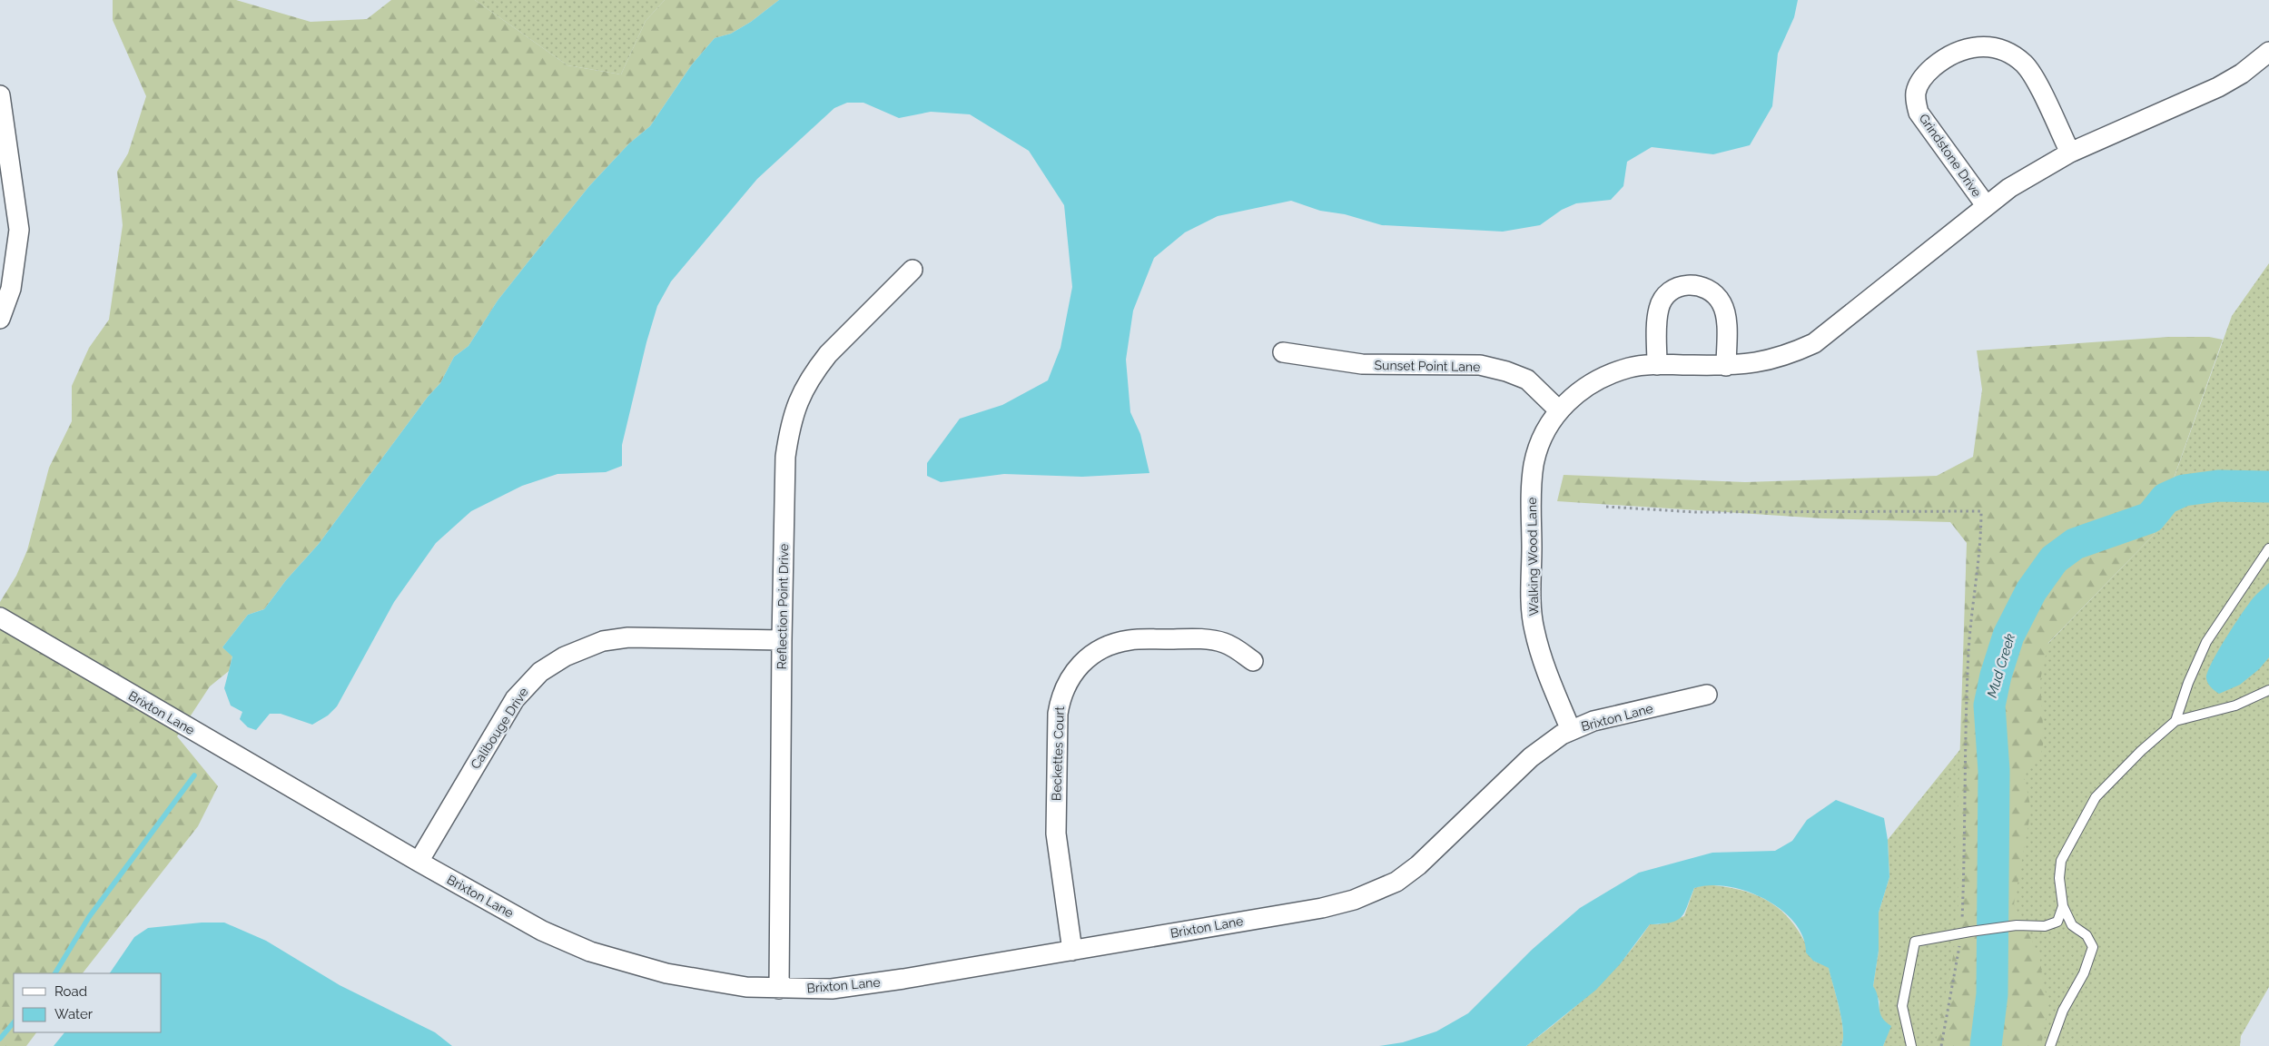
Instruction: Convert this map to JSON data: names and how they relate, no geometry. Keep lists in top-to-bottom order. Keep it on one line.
{"streets":{"street":["Grindstone Drive","Sunset Point Lane","Walking Wood Lane","Reflection Point Drive","Brixton Lane","Calibouge Drive","Beckettes Court"]},"crossings":[["Grindstone Drive","Sunset Point Lane"],["Grindstone Drive","Walking Wood Lane"],["Sunset Point Lane","Walking Wood Lane"],["Walking Wood Lane","Brixton Lane"],["Reflection Point Drive","Brixton Lane"],["Reflection Point Drive","Calibouge Drive"],["Brixton Lane","Calibouge Drive"],["Brixton Lane","Beckettes Court"]],"water":["Mud Creek"],"legend":["Road","Water"]}
